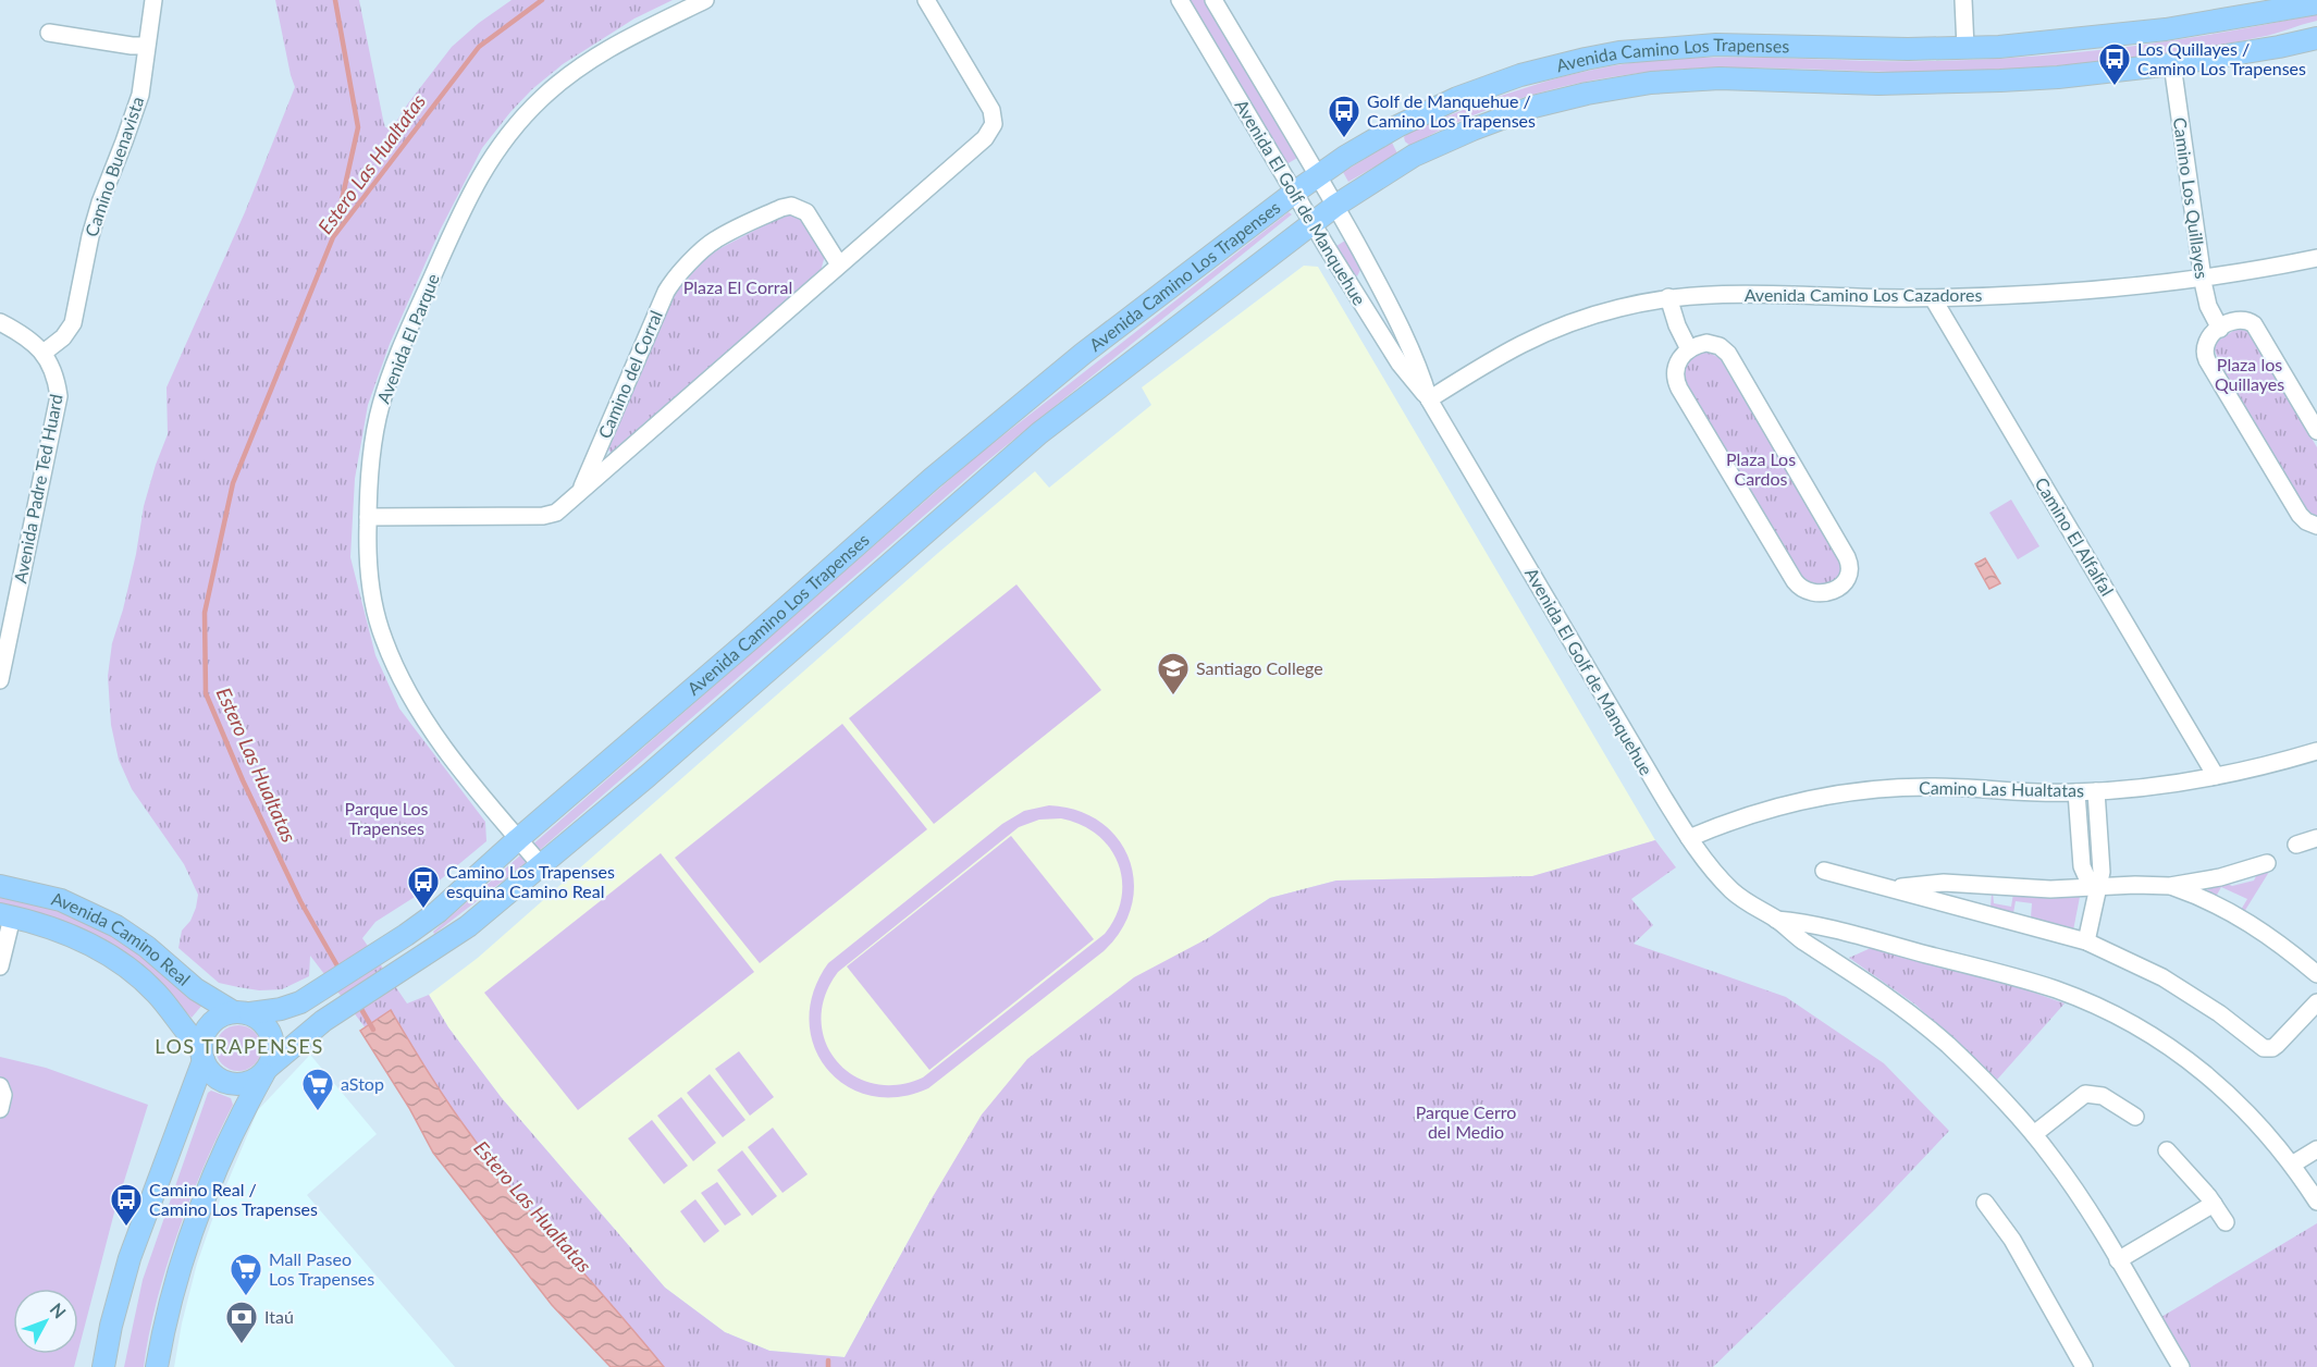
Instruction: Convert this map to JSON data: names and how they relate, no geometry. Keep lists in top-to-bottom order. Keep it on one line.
{"streets":{"main road":["Avenida Camino Los Trapenses","Avenida Camino Real"],"street":["Camino Buenavista","Camino Los Quillayes","Avenida El Golf de Manquehue","Avenida Camino Los Cazadores","Avenida El Parque","Camino del Corral","Avenida Padre Ted Huard","Camino El Alfalfal","Camino Las Hualtatas"]},"crossings":[["Avenida Camino Los Trapenses","Camino Los Quillayes"],["Avenida Camino Los Trapenses","Avenida El Golf de Manquehue"],["Avenida Camino Los Trapenses","Avenida El Parque"],["Avenida Camino Los Trapenses","Avenida Camino Real"],["Camino Buenavista","Avenida Padre Ted Huard"],["Camino Los Quillayes","Avenida Camino Los Cazadores"],["Avenida El Golf de Manquehue","Avenida Camino Los Cazadores"],["Avenida El Golf de Manquehue","Camino Las Hualtatas"],["Avenida Camino Los Cazadores","Camino El Alfalfal"],["Avenida El Parque","Camino del Corral"],["Camino El Alfalfal","Camino Las Hualtatas"]],"districts":["LOS TRAPENSES"],"water":["Estero Las Hualtatas"],"parks":["Plaza El Corral","Plaza los Quillayes","Plaza Los Cardos","Parque Los Trapenses","Parque Cerro del Medio"],"places":{"bus stop":["Los Quillayes / Camino Los Trapenses","Golf de Manquehue / Camino Los Trapenses","Camino Los Trapenses esquina Camino Real","Camino Real / Camino Los Trapenses"],"school or university":["Santiago College"],"supermarket":["aStop","Mall Paseo Los Trapenses"],"bank":["Itaú"]},"north":"top right"}
